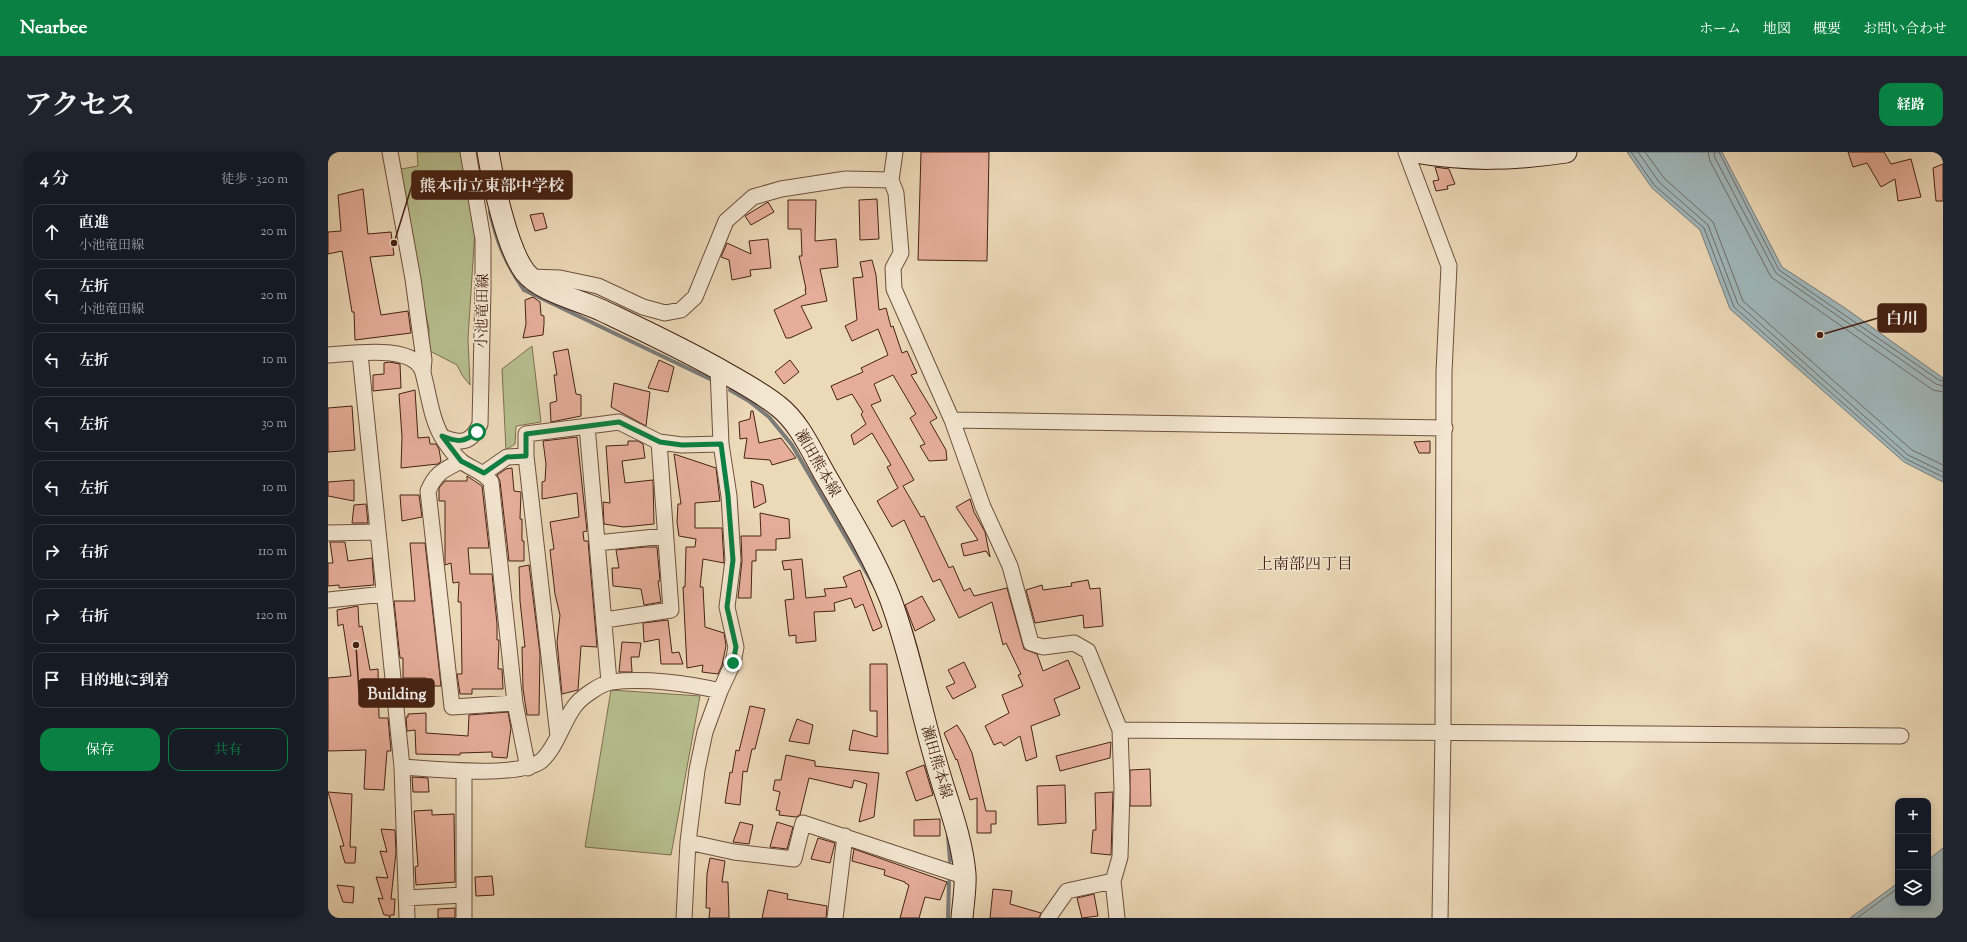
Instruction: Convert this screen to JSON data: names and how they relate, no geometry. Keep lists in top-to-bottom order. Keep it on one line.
{"streets":{"main road":["瀬田熊本線"],"street":["小池竜田線"]},"districts":["上南部四丁目"],"places":["熊本市立東部中学校","白川","Building"],"page":{"header":"Nearbee","nav":["ホーム","地図","概要","お問い合わせ"],"title":"アクセス","buttons":["経路",["保存","共有"]],"heading":["4 分","徒歩 · 320 m"],"list":[["直進","小池竜田線","20 m"],["左折","小池竜田線","20 m"],["左折","10 m"],["左折","30 m"],["左折","10 m"],["右折","110 m"],["右折","120 m"],"目的地に到着"],"map_buttons":["+","−"]}}
